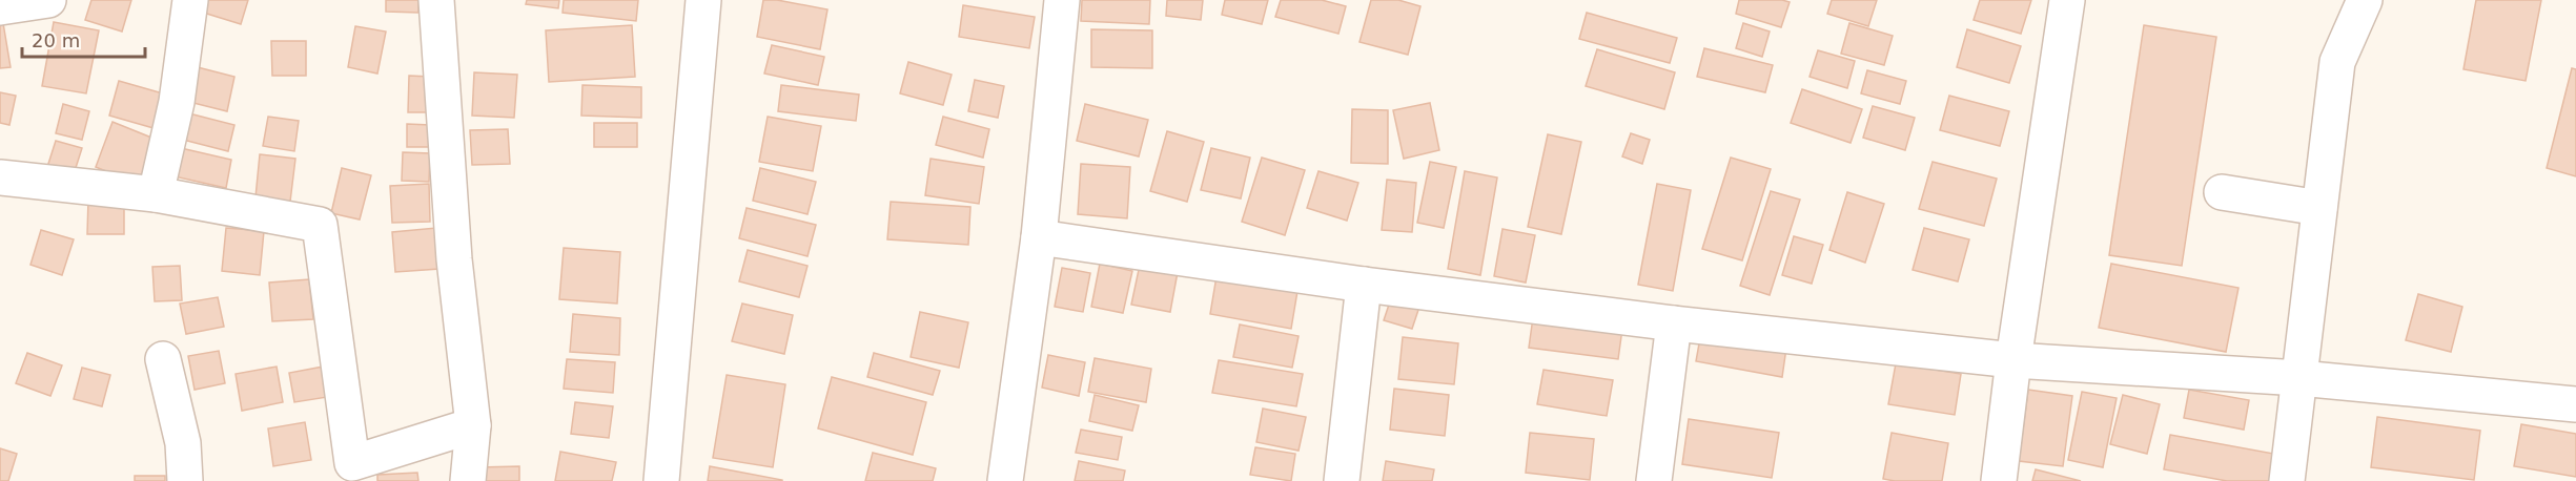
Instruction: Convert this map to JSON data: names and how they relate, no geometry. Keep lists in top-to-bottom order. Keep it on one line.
{"scale_bar":"20 m"}
